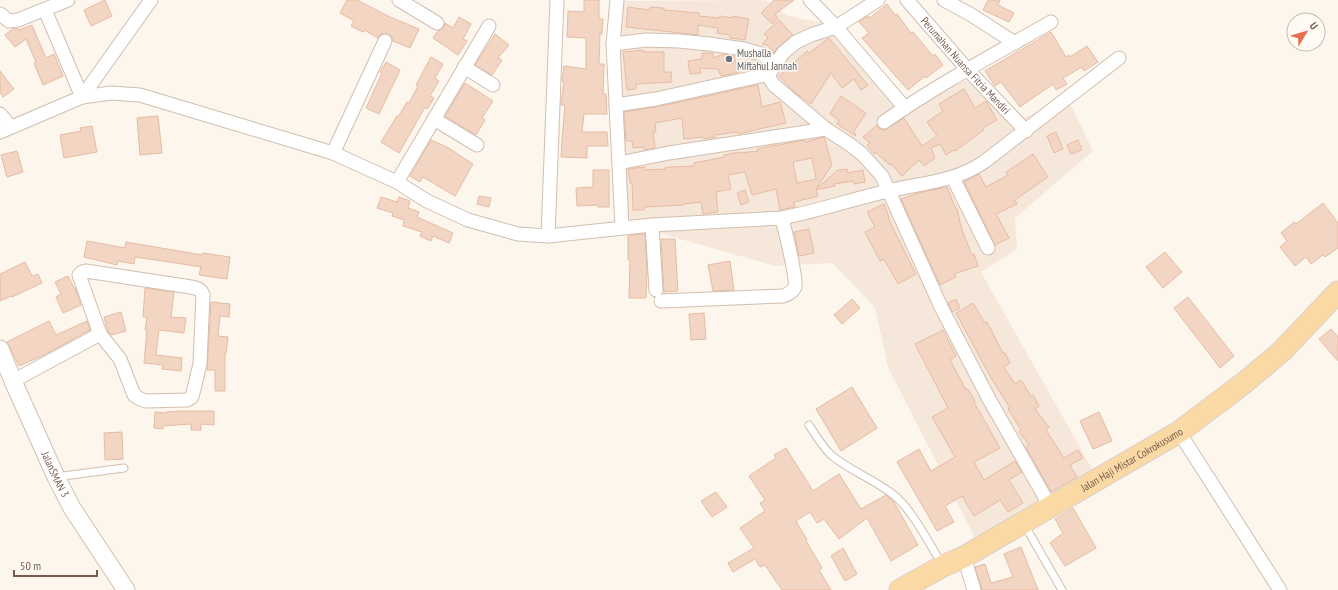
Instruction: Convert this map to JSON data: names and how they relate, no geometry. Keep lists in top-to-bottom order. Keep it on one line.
{"streets":{"main road":["Jalan Haji Mistar Cokrokusumo"],"street":["Perumahan Nuansa Fitria Mandiri","JalanSMAN 3"]},"places":["Mushalla Miftahul Jannah"],"scale_bar":"50 m","north":"top right"}
